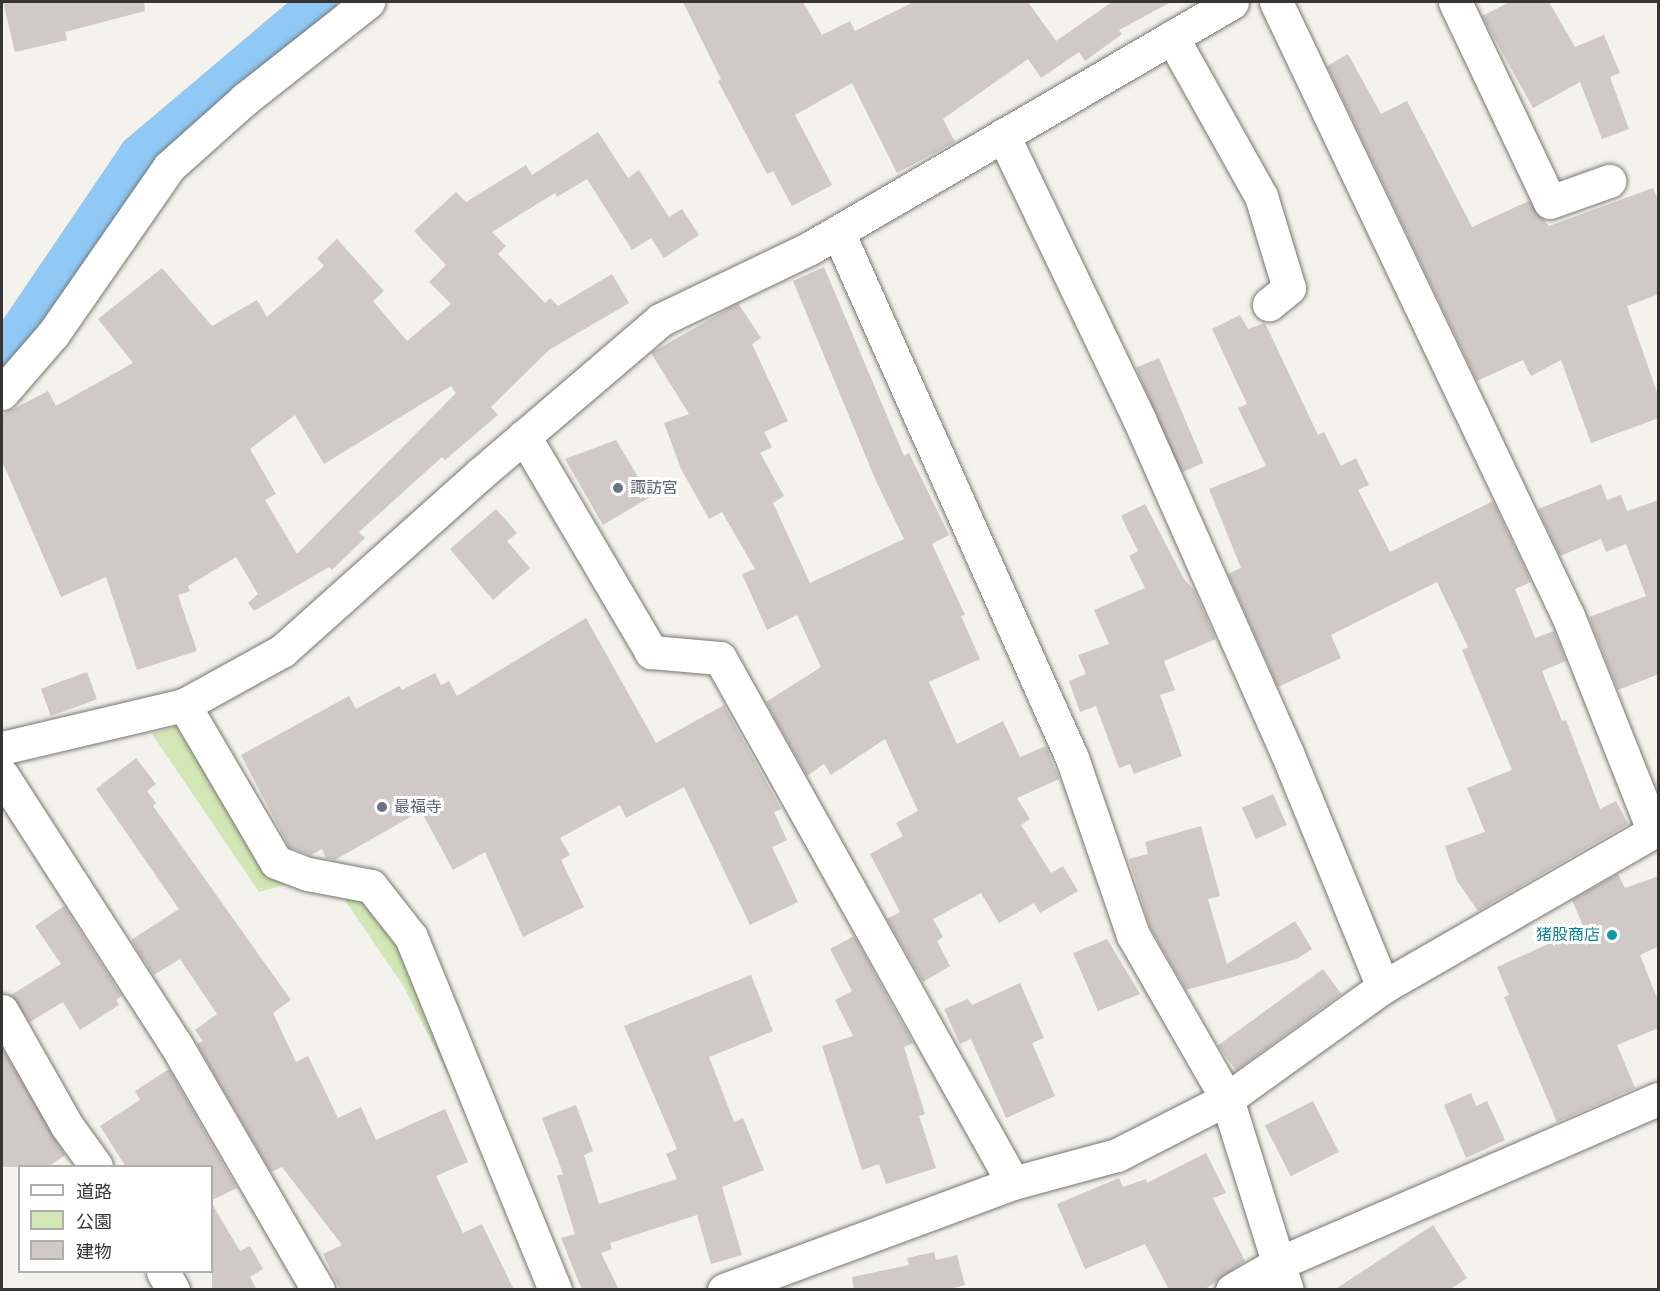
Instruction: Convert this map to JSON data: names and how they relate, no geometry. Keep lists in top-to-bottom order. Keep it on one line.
{"places":["諏訪宮","最福寺","猪股商店"],"legend":["道路","公園","建物"]}
